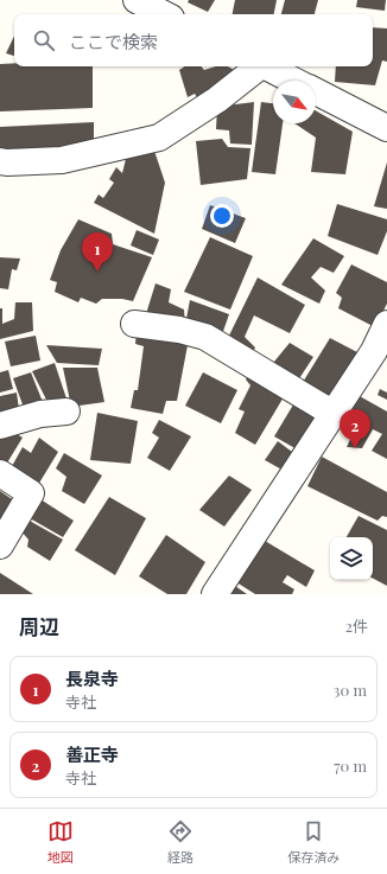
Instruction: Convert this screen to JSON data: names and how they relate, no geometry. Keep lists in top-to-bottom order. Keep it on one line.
{"north":"bottom right","page":{"search":"ここで検索","pins":["1","2"],"heading":["周辺","2件"],"list":[{"mark":"1","name":"長泉寺","note":"寺社","value":"30 m"},{"mark":"2","name":"善正寺","note":"寺社","value":"70 m"}],"nav":["地図","経路","保存済み"]}}
